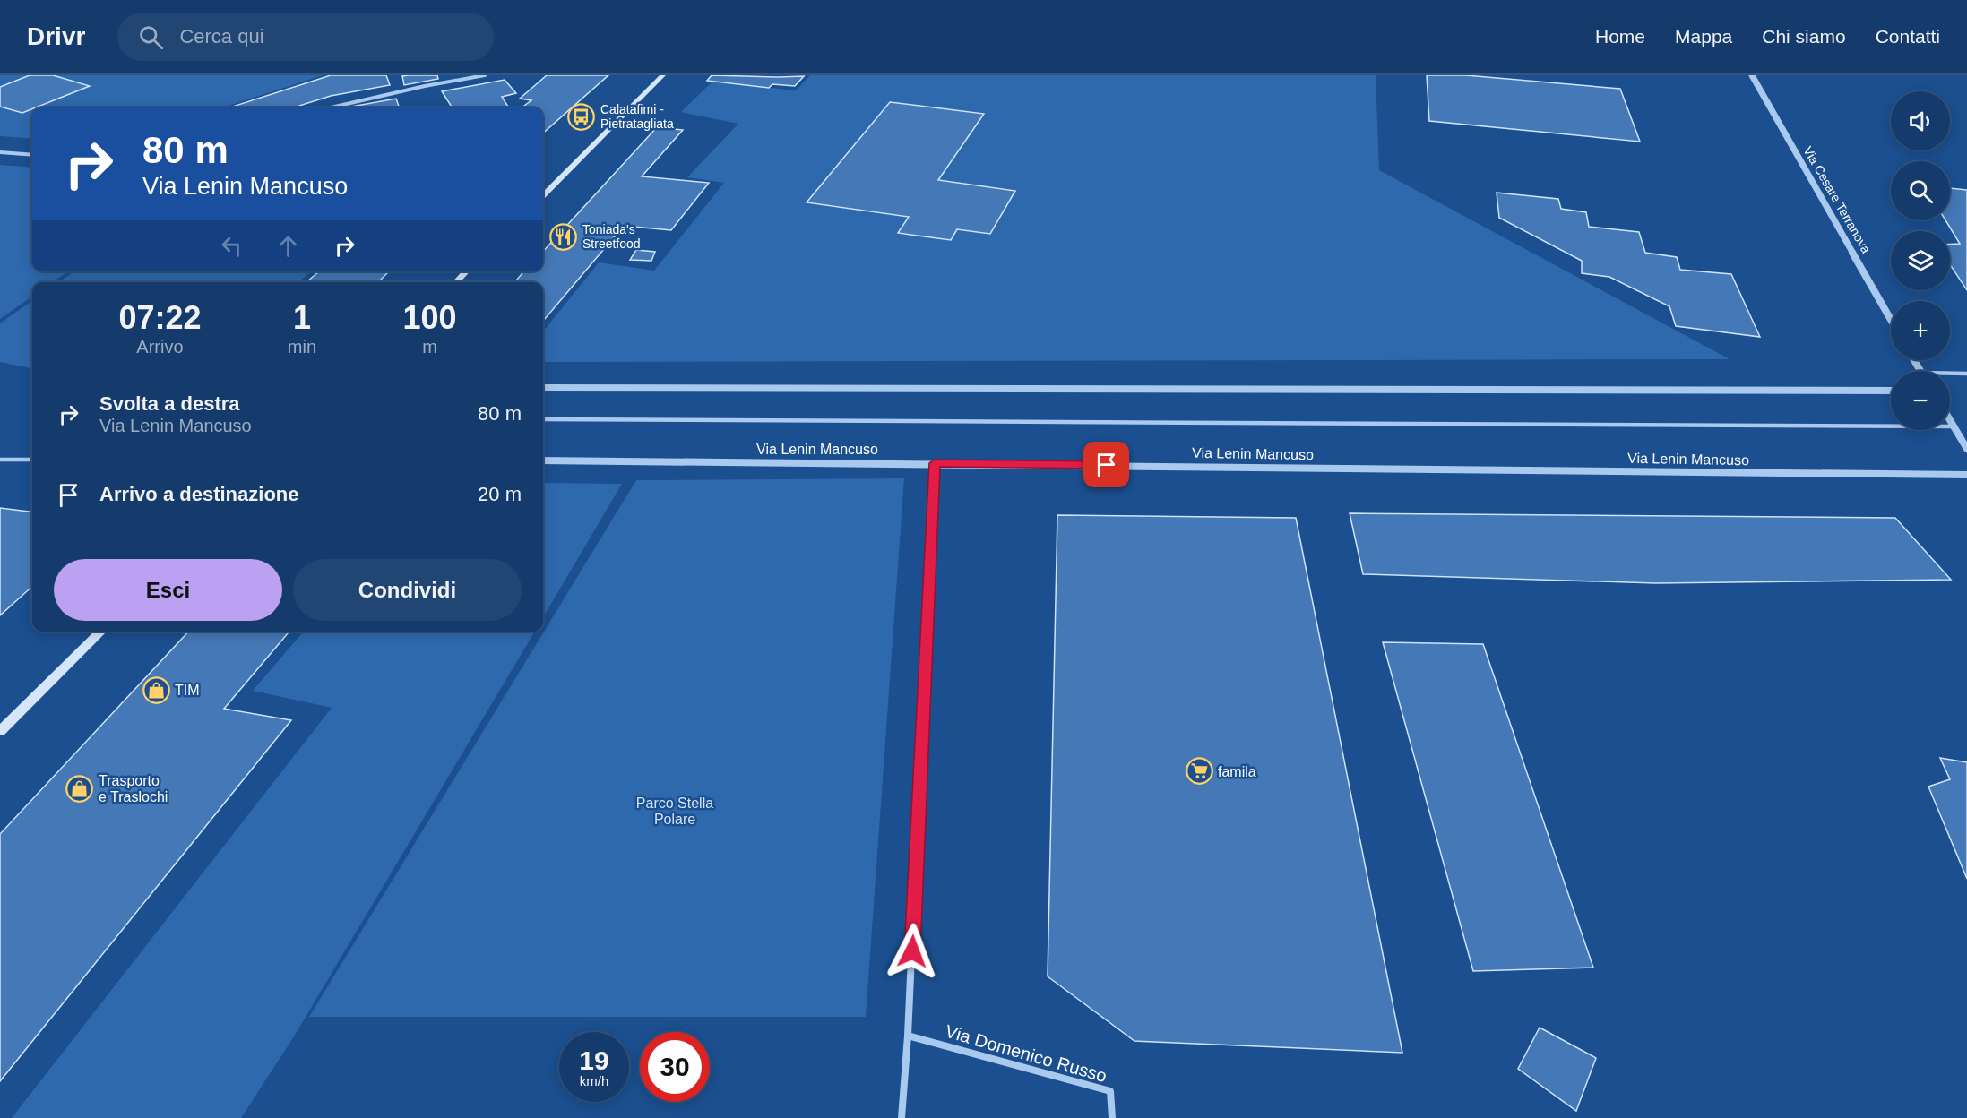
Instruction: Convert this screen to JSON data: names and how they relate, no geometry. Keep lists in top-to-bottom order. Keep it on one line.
{"streets":{"street":["Via Cesare Terranova","Via Lenin Mancuso","Via Domenico Russo"]},"parks":["Parco Stella Polare"],"places":{"bus stop":["Calatafimi - Pietratagliata"],"restaurant":["Toniada's Streetfood"],"shop":["TIM","Trasporto e Traslochi"],"supermarket":["famila"]},"page":{"header":"Drivr","search":"Cerca qui","nav":["Home","Mappa","Chi siamo","Contatti"],"map_buttons":["+","−"],"turn":["80 m","Via Lenin Mancuso"],"eta":["07:22","Arrivo","1","min","100","m"],"list":[{"name":"Svolta a destra","note":"Via Lenin Mancuso","value":"80 m"},{"name":"Arrivo a destinazione","value":"20 m"}],"buttons":["Esci","Condividi"],"speed":"19 km/h","limit":"30"}}
